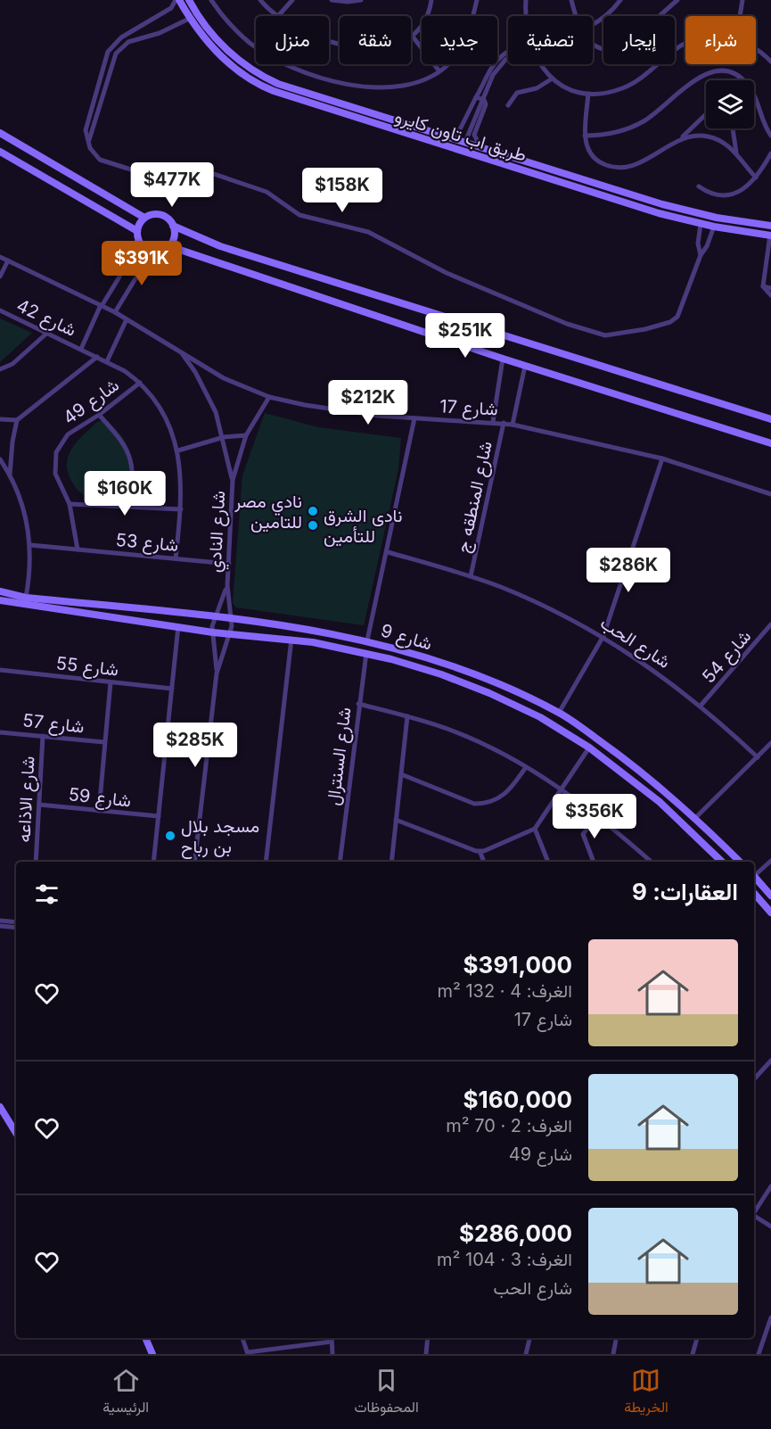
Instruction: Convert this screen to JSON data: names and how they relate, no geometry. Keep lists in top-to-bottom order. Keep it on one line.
{"streets":{"main road":["طريق اب تاون كايرو","شارع 9"],"street":["شارع 42","شارع 49","شارع 17","شارع المنطقه ج","شارع النادي","شارع 53","شارع الحب","شارع 54","شارع 55","شارع 57","شارع السنترال","شارع 59","شارع الاذاعه"]},"crossings":[["شارع 42","شارع 49"],["شارع 42","شارع 53"],["شارع 49","شارع 53"],["شارع 17","شارع المنطقه ج"],["شارع 17","شارع النادي"],["شارع المنطقه ج","شارع الحب"],["شارع النادي","شارع 53"],["شارع النادي","شارع 9"],["شارع 9","شارع السنترال"],["شارع الحب","شارع 54"],["شارع 57","شارع الاذاعه"],["شارع 59","شارع الاذاعه"]],"places":["نادي مصر للتامين","نادى الشرق للتأمين","مسجد بلال بن رباح"],"page":{"chip":["شراء","إيجار","تصفية","جديد","شقة","منزل"],"price":["$477K","$158K","$391K","$251K","$212K","$160K","$286K","$285K","$356K"],"heading":"العقارات: 9","list":[{"name":"$391,000","note":"الغرف: 4 · 132 m² · شارع 17"},{"name":"$160,000","note":"الغرف: 2 · 70 m² · شارع 49"},{"name":"$286,000","note":"الغرف: 3 · 104 m² · شارع الحب"}],"tabs":["الخريطة","المحفوظات","الرئيسية"]}}
